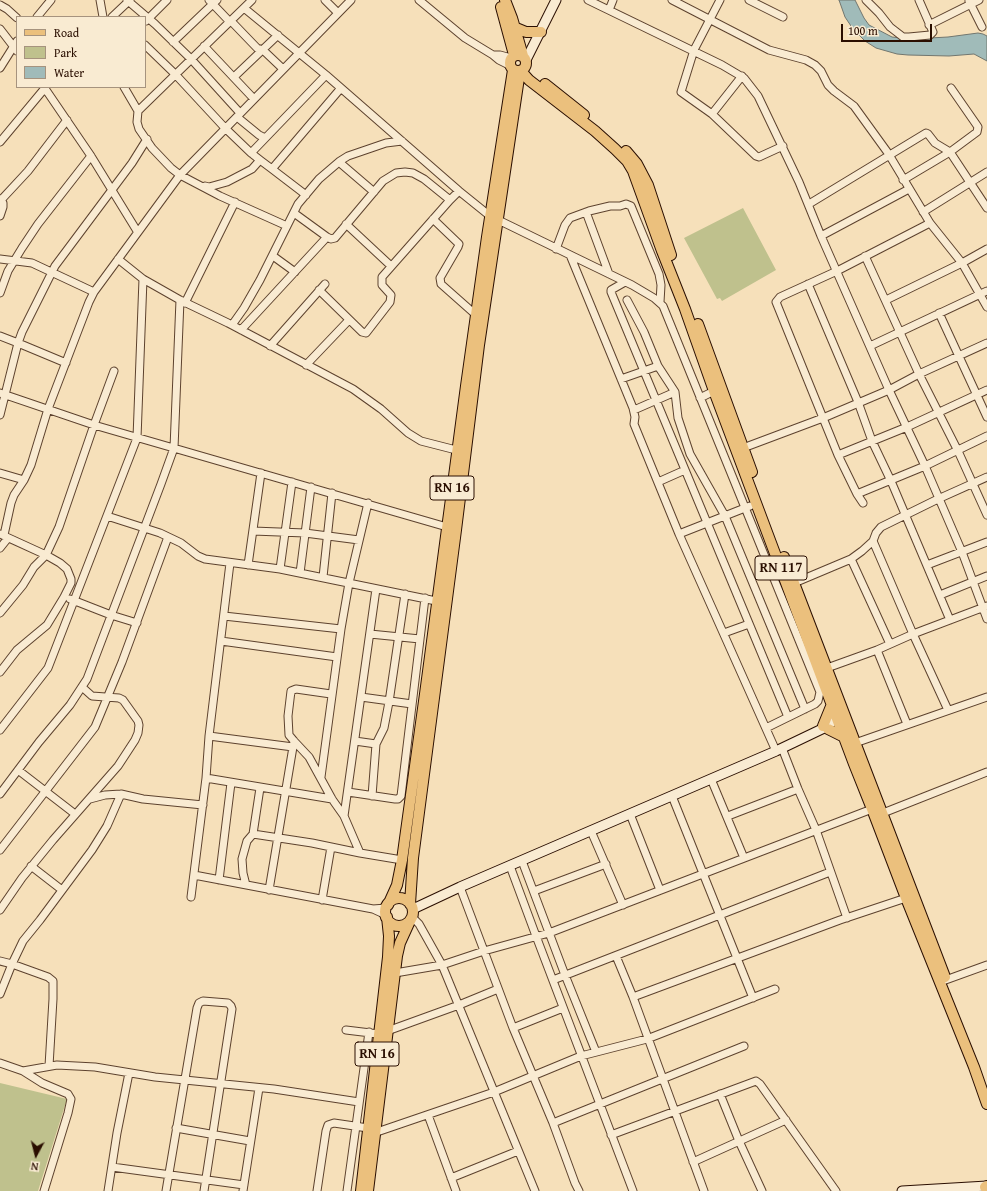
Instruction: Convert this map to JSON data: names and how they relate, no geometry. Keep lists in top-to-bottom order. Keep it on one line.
{"streets":{"main road":["RN 16","RN 117"]},"crossings":[["RN 16","RN 117"]],"legend":["Road","Park","Water"],"scale_bar":"100 m","north":"bottom"}
